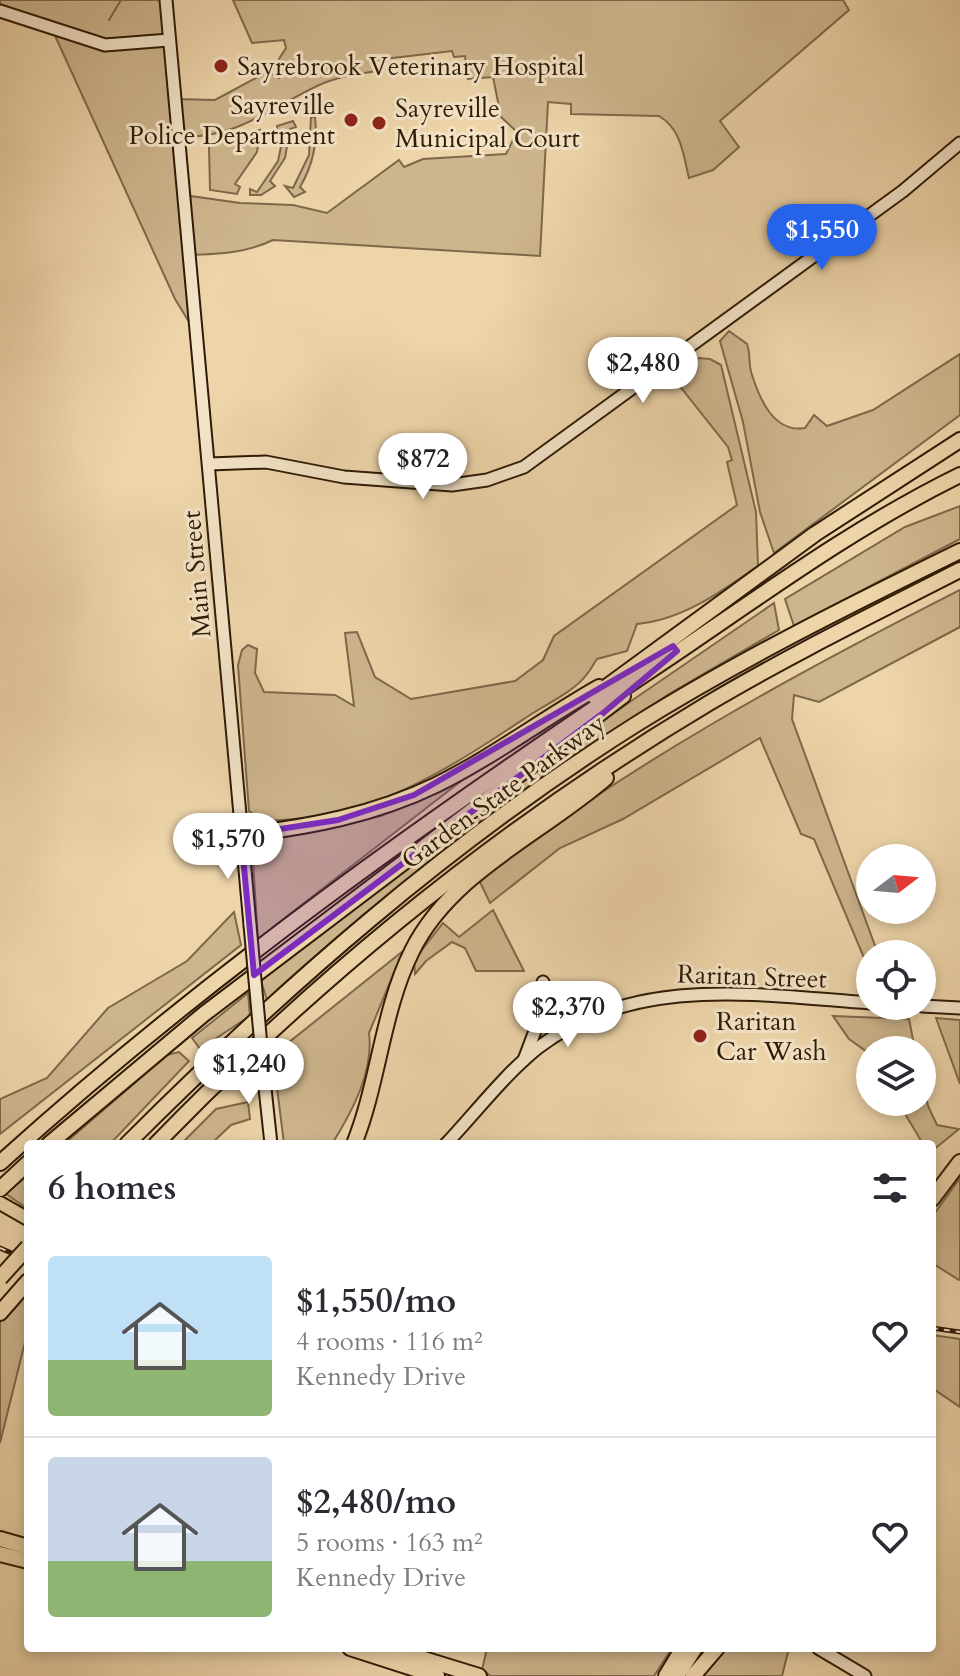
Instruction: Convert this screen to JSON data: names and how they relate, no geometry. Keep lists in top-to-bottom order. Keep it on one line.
{"streets":{"highway":["Garden State Parkway"],"street":["Main Street","Raritan Street"]},"places":["Sayrebrook Veterinary Hospital","Sayreville Police Department","Sayreville Municipal Court","Raritan Car Wash"],"north":"right","page":{"price":["$1,550","$2,480","$872","$1,570","$2,370","$1,240"],"heading":"6 homes","list":[{"name":"$1,550/mo","note":"4 rooms · 116 m² · Kennedy Drive"},{"name":"$2,480/mo","note":"5 rooms · 163 m² · Kennedy Drive"}]}}
